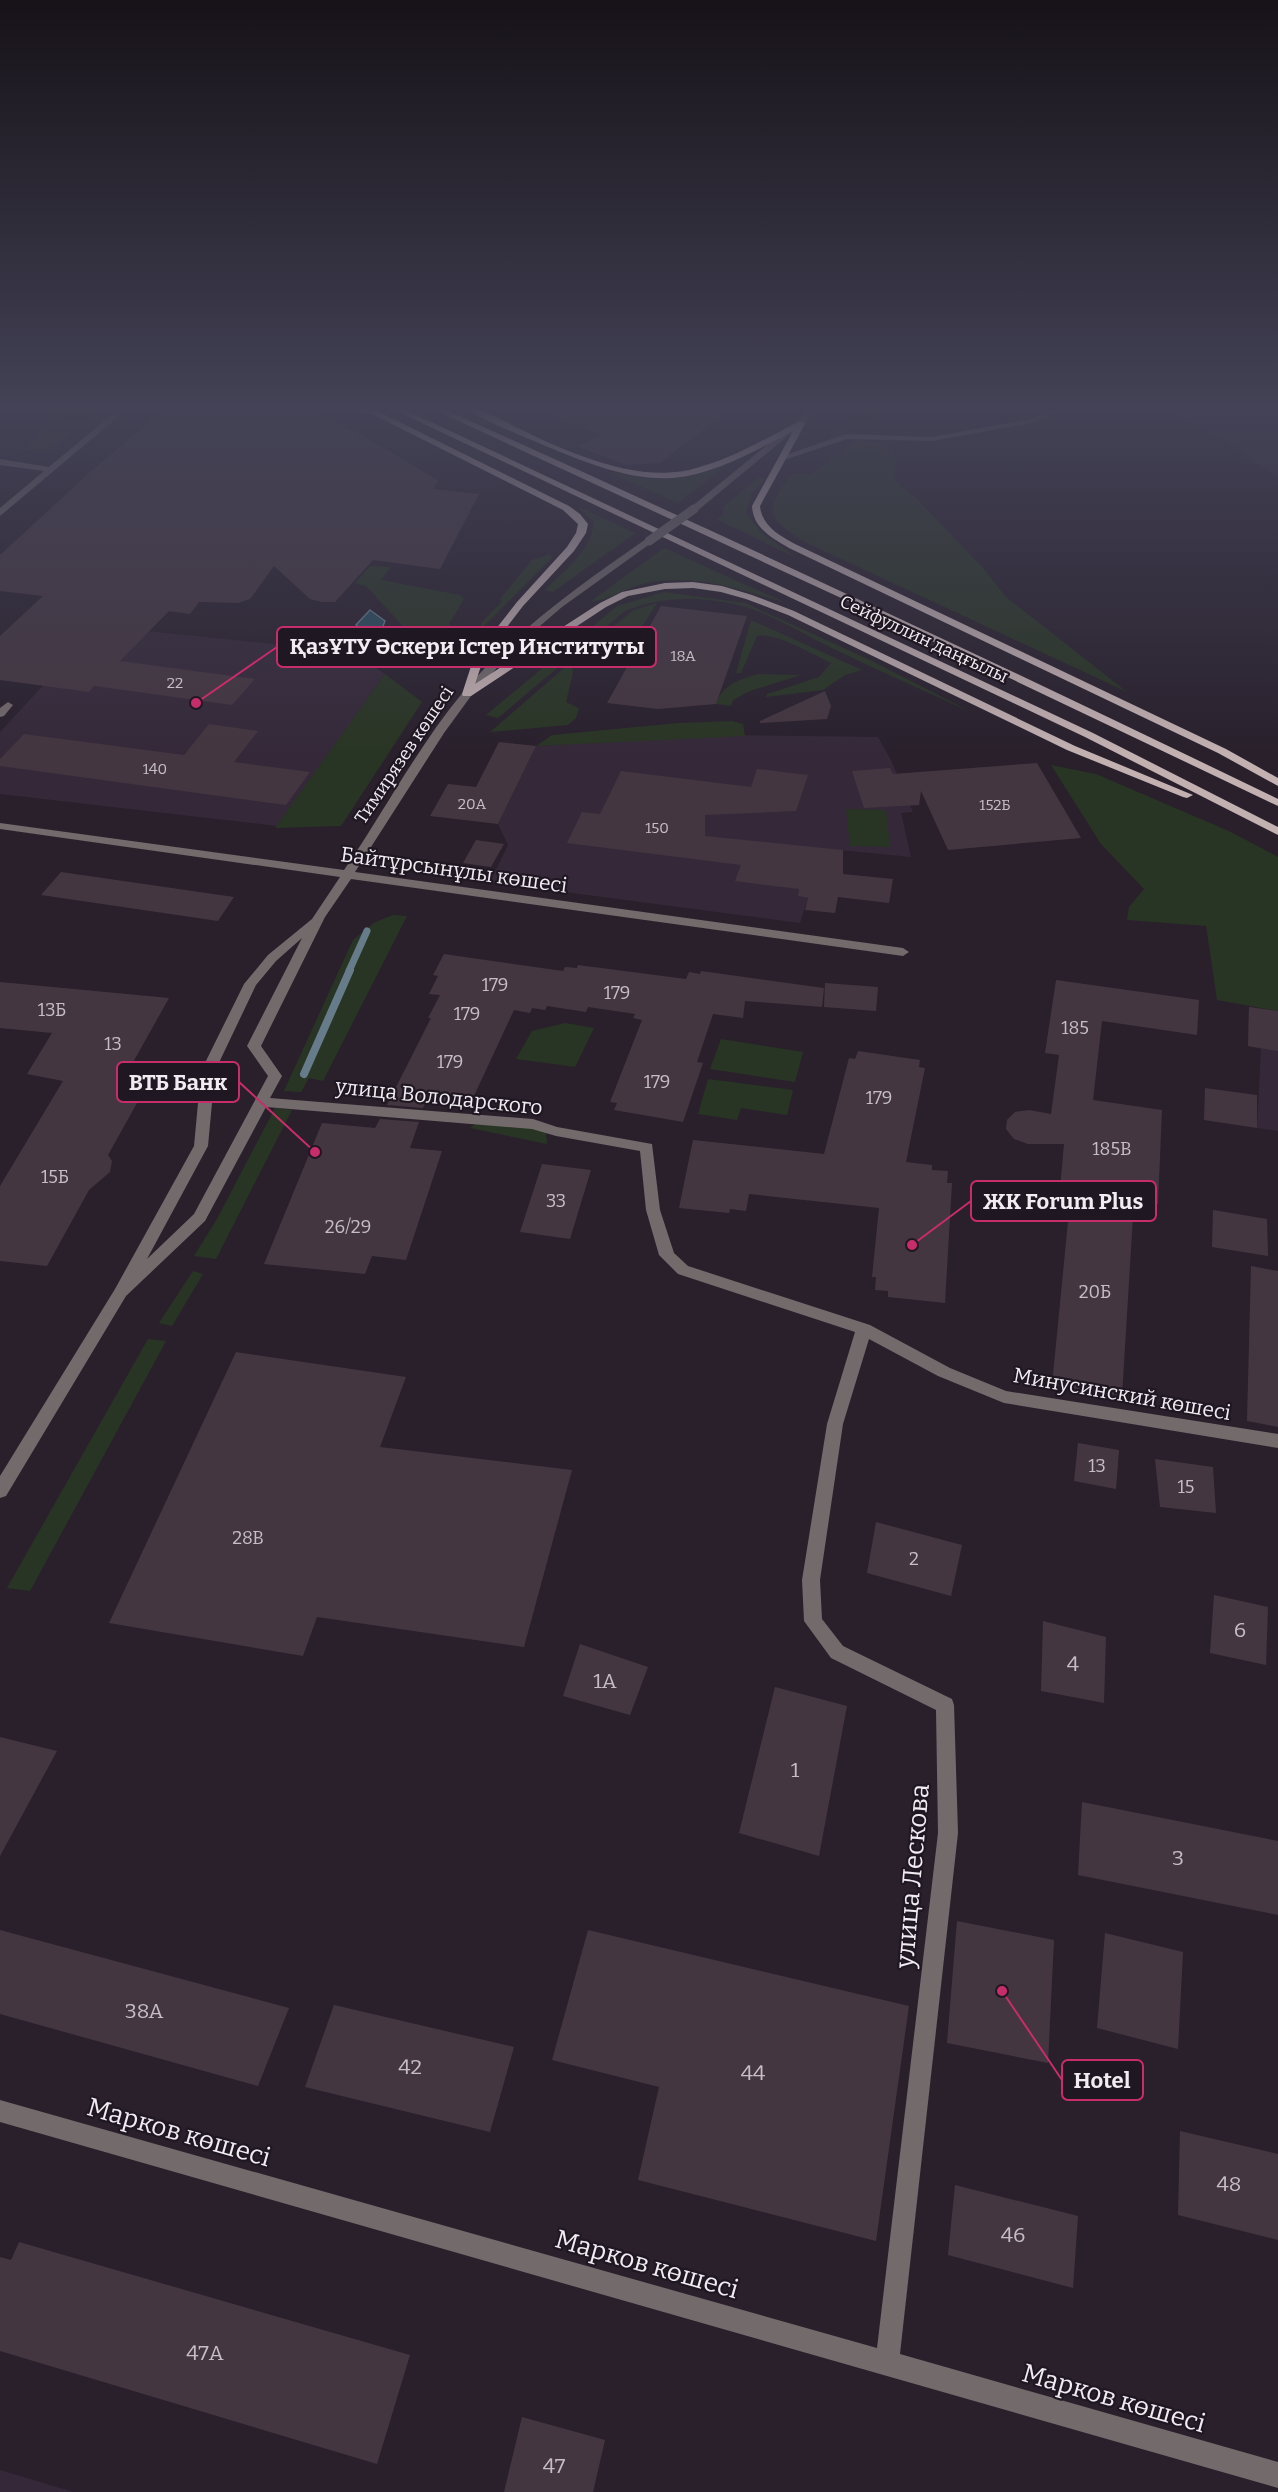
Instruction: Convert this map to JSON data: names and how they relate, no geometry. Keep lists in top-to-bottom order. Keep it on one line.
{"streets":{"main road":["Сейфуллин даңғылы"],"street":["Тимирязев көшесі","Байтұрсынұлы көшесі","улица Володарского","Минусинский көшесі","улица Лескова","Марков көшесі"]},"crossings":[["Тимирязев көшесі","Байтұрсынұлы көшесі"],["Тимирязев көшесі","улица Володарского"],["улица Володарского","Минусинский көшесі"],["Минусинский көшесі","улица Лескова"],["улица Лескова","Марков көшесі"]],"places":["ҚазҰТУ Әскери Істер Институты","ВТБ Банк","ЖК Forum Plus","Hotel"],"house_numbers":["18А","22","140","20А","152Б","150","179","179","13Б","179","185","13","179","179","179","185В","15Б","33","26/29","20Б","13","15","28В","2","6","4","1А","1","3","38А","42","44","48","46","47А","47"]}
